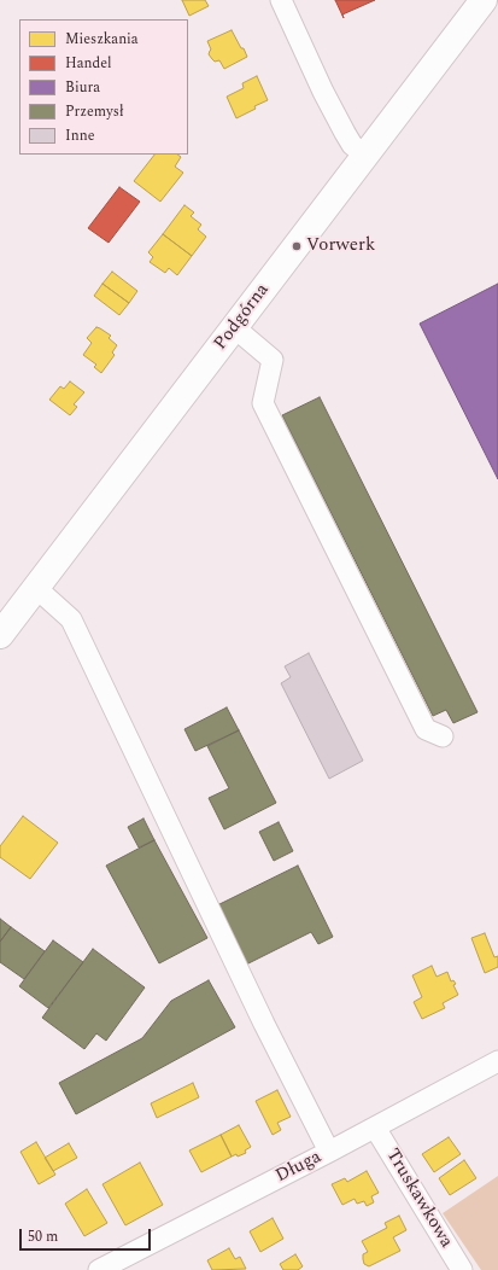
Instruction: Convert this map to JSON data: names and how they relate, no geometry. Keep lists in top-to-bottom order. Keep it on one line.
{"streets":{"main road":["Podgórna"],"street":["Długa","Truskawkowa"]},"crossings":[["Długa","Truskawkowa"]],"places":["Vorwerk"],"legend":["Mieszkania","Handel","Biura","Przemysł","Inne"],"scale_bar":"50 m"}
